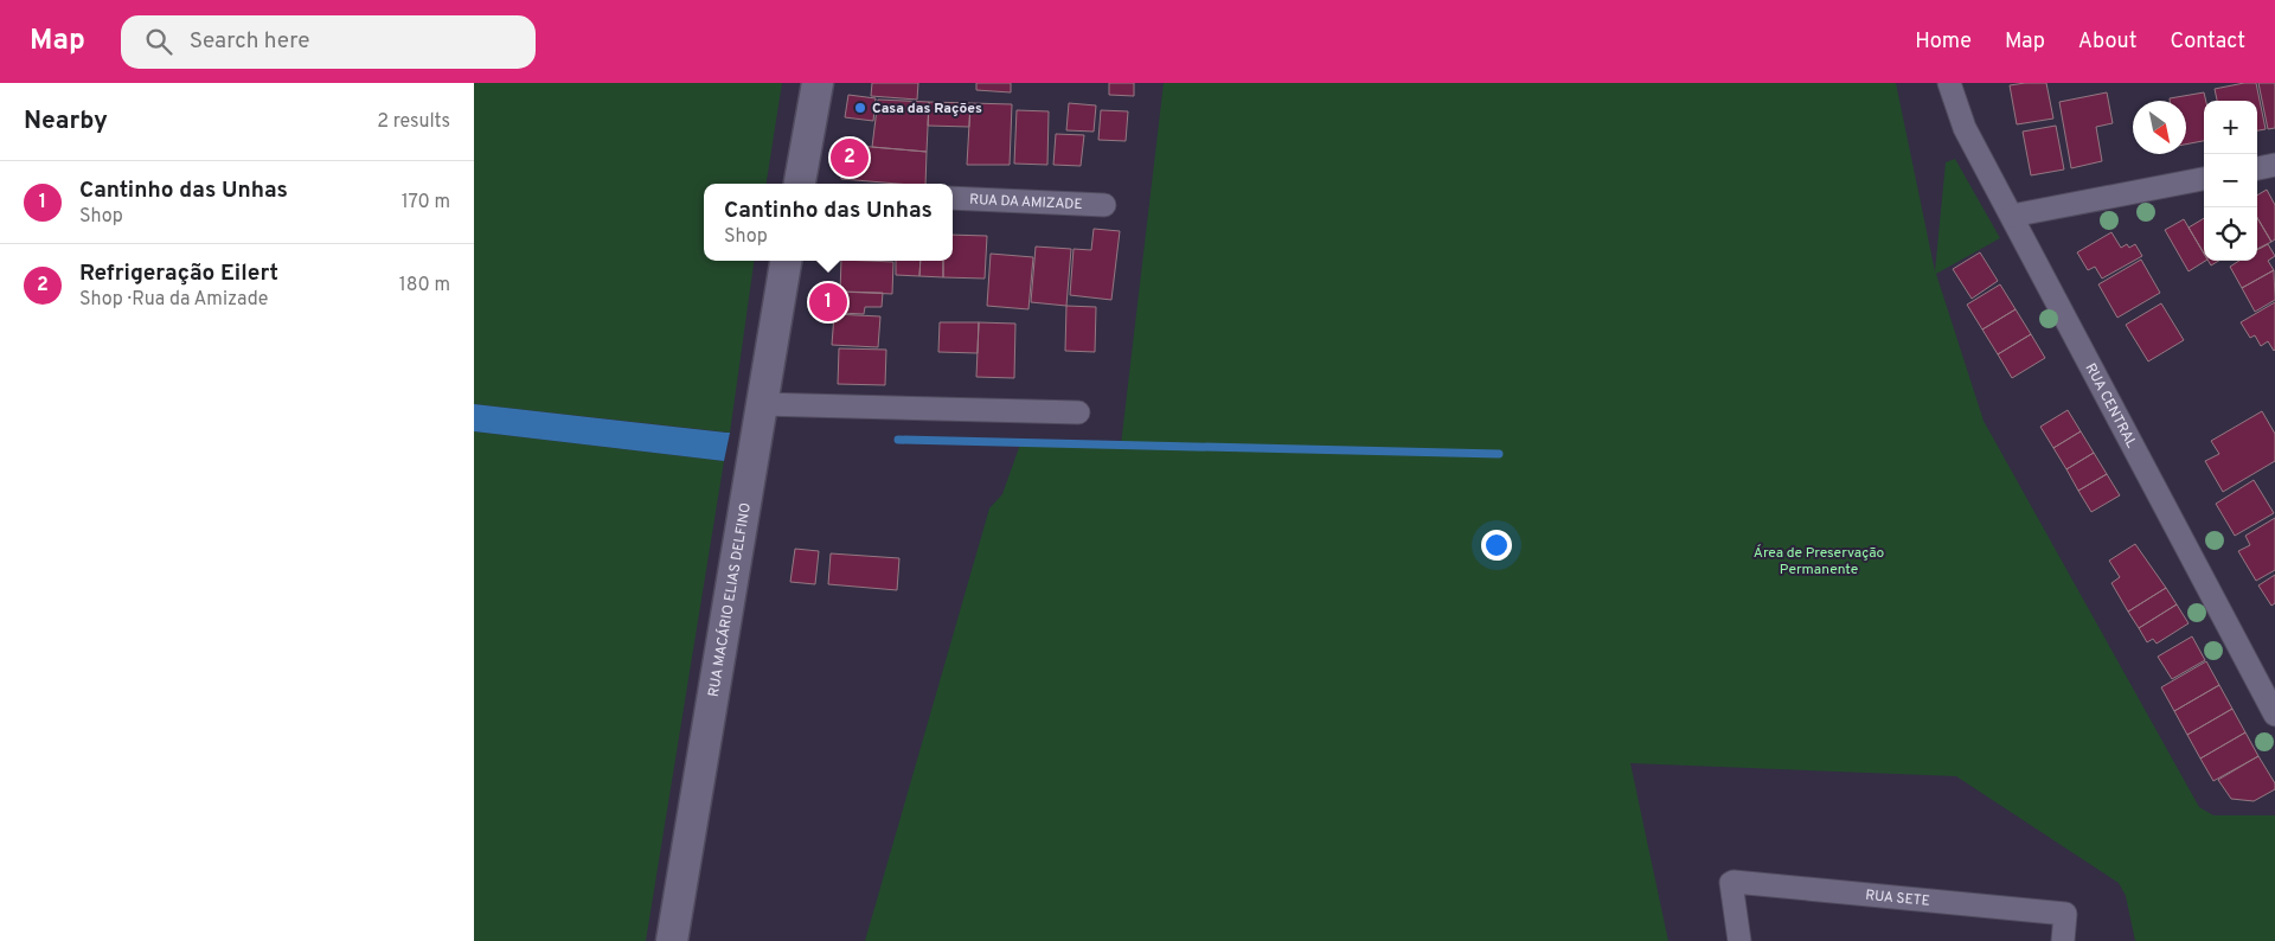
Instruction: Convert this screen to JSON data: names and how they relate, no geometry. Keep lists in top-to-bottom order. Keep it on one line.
{"streets":{"main road":["RUA MACÁRIO ELIAS DELFINO"],"street":["RUA DA AMIZADE","RUA CENTRAL","RUA SETE"]},"parks":["Área de Preservação Permanente"],"places":["Casa das Rações"],"north":"bottom right","page":{"header":"Map","search":"Search here","nav":["Home","Map","About","Contact"],"heading":["Nearby","2 results"],"map_buttons":["+","−"],"pins":["2","1"],"list":[{"mark":"1","name":"Cantinho das Unhas","note":"Shop","value":"170 m"},{"mark":"2","name":"Refrigeração Eilert","note":"Shop · Rua da Amizade","value":"180 m"}],"popup":["Cantinho das Unhas","Shop"]}}
